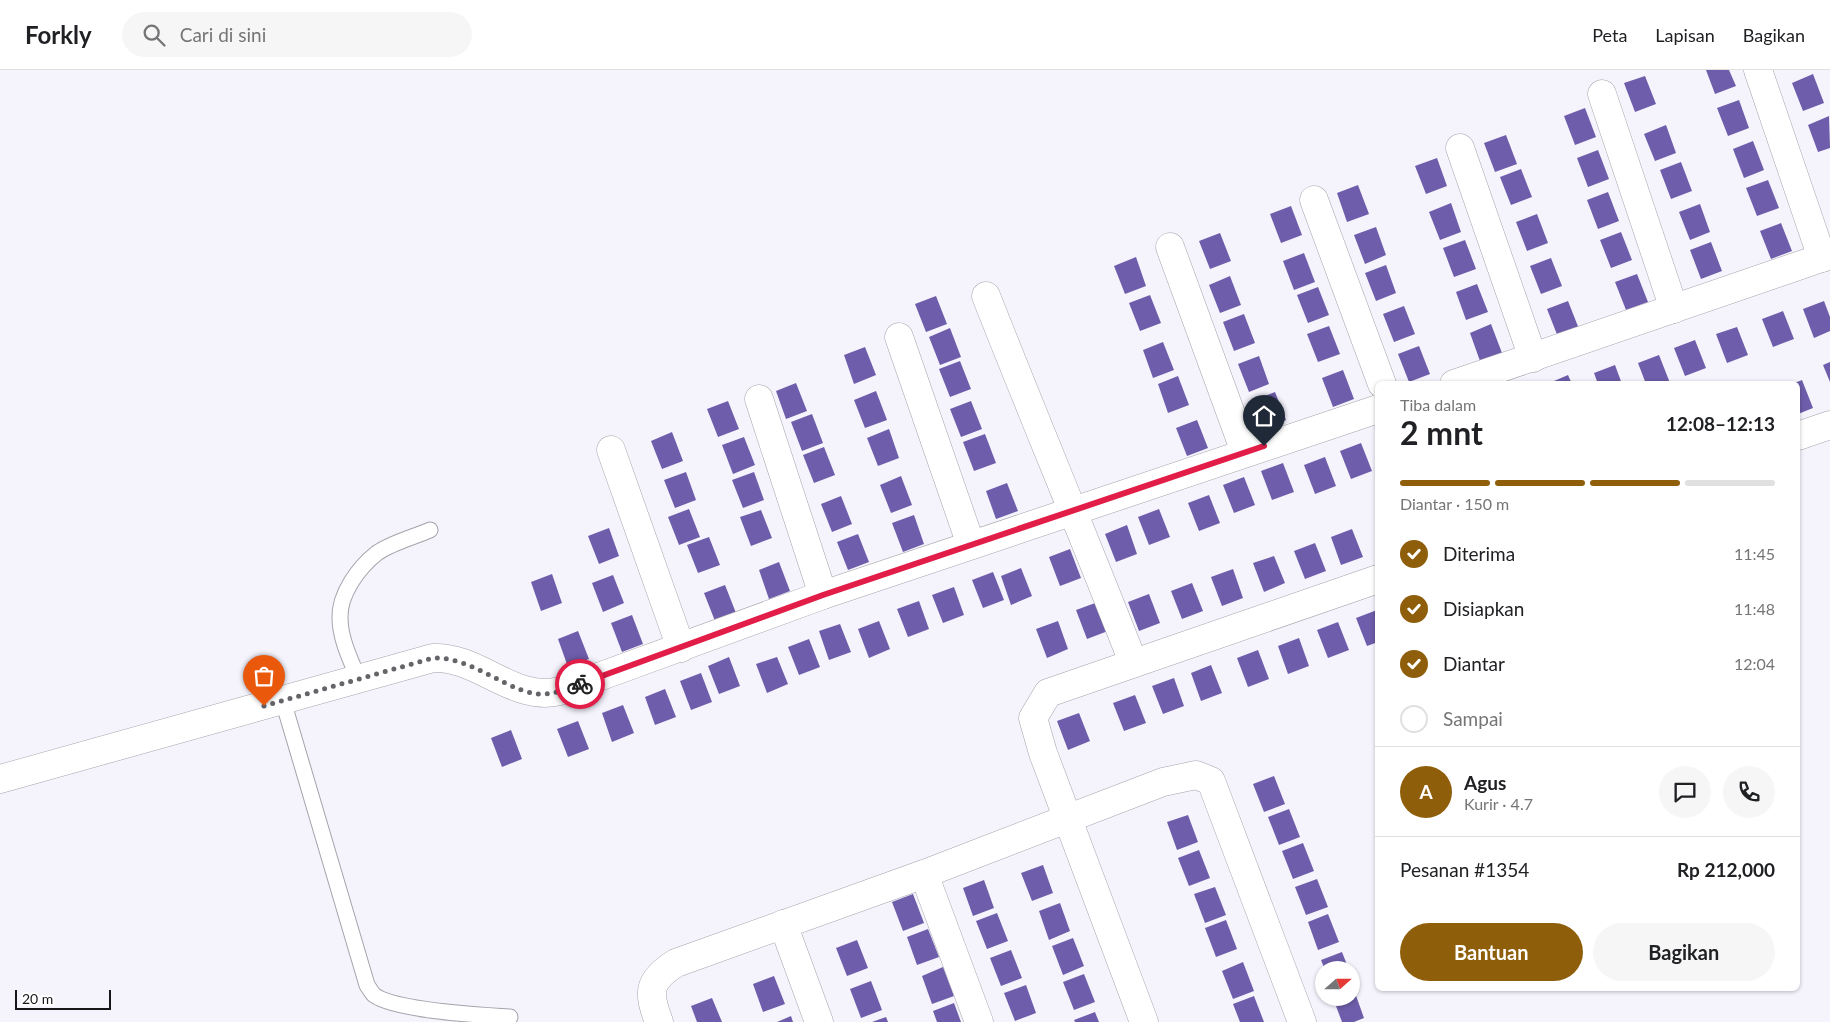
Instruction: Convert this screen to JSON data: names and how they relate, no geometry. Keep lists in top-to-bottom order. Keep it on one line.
{"scale_bar":"20 m","north":"right","page":{"header":"Forkly","search":"Cari di sini","nav":["Peta","Lapisan","Bagikan"],"heading":["2 mnt","Tiba dalam","12:08–12:13"],"panel":["Agus","Kurir · 4.7","Pesanan #1354","Rp 212,000"],"bar":"Diantar · 150 m","list":[["Diterima","11:45"],["Disiapkan","11:48"],["Diantar","12:04"],"Sampai"],"round":"A","buttons":["Bantuan","Bagikan"],"scale":"20 m"}}
